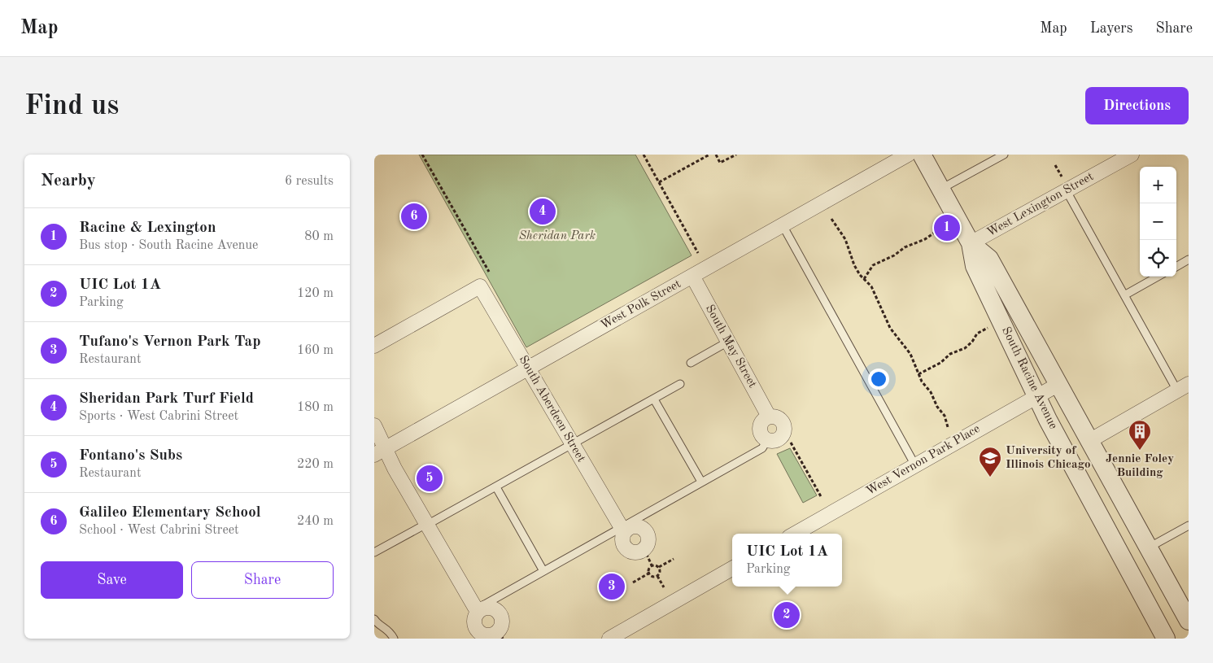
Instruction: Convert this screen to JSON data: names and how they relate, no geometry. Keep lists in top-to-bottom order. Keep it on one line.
{"streets":{"street":["West Lexington Street","West Polk Street","South May Street","South Racine Avenue","South Aberdeen Street","West Vernon Park Place"]},"crossings":[["West Lexington Street","South Racine Avenue"],["West Polk Street","South May Street"],["West Polk Street","South Aberdeen Street"],["South Racine Avenue","West Vernon Park Place"]],"parks":["Sheridan Park"],"places":{"building":["Jennie Foley Building"],"school or university":["University of Illinois Chicago"]},"page":{"header":"Map","nav":["Map","Layers","Share"],"buttons":["Directions",["Save","Share"]],"title":"Find us","heading":["Nearby","6 results"],"map_buttons":["+","−"],"pins":["4","6","1","5","3","2"],"list":[{"mark":"1","name":"Racine & Lexington","note":"Bus stop · South Racine Avenue","value":"80 m"},{"mark":"2","name":"UIC Lot 1A","note":"Parking","value":"120 m"},{"mark":"3","name":"Tufano's Vernon Park Tap","note":"Restaurant","value":"160 m"},{"mark":"4","name":"Sheridan Park Turf Field","note":"Sports · West Cabrini Street","value":"180 m"},{"mark":"5","name":"Fontano's Subs","note":"Restaurant","value":"220 m"},{"mark":"6","name":"Galileo Elementary School","note":"School · West Cabrini Street","value":"240 m"}],"popup":["UIC Lot 1A","Parking"]}}
